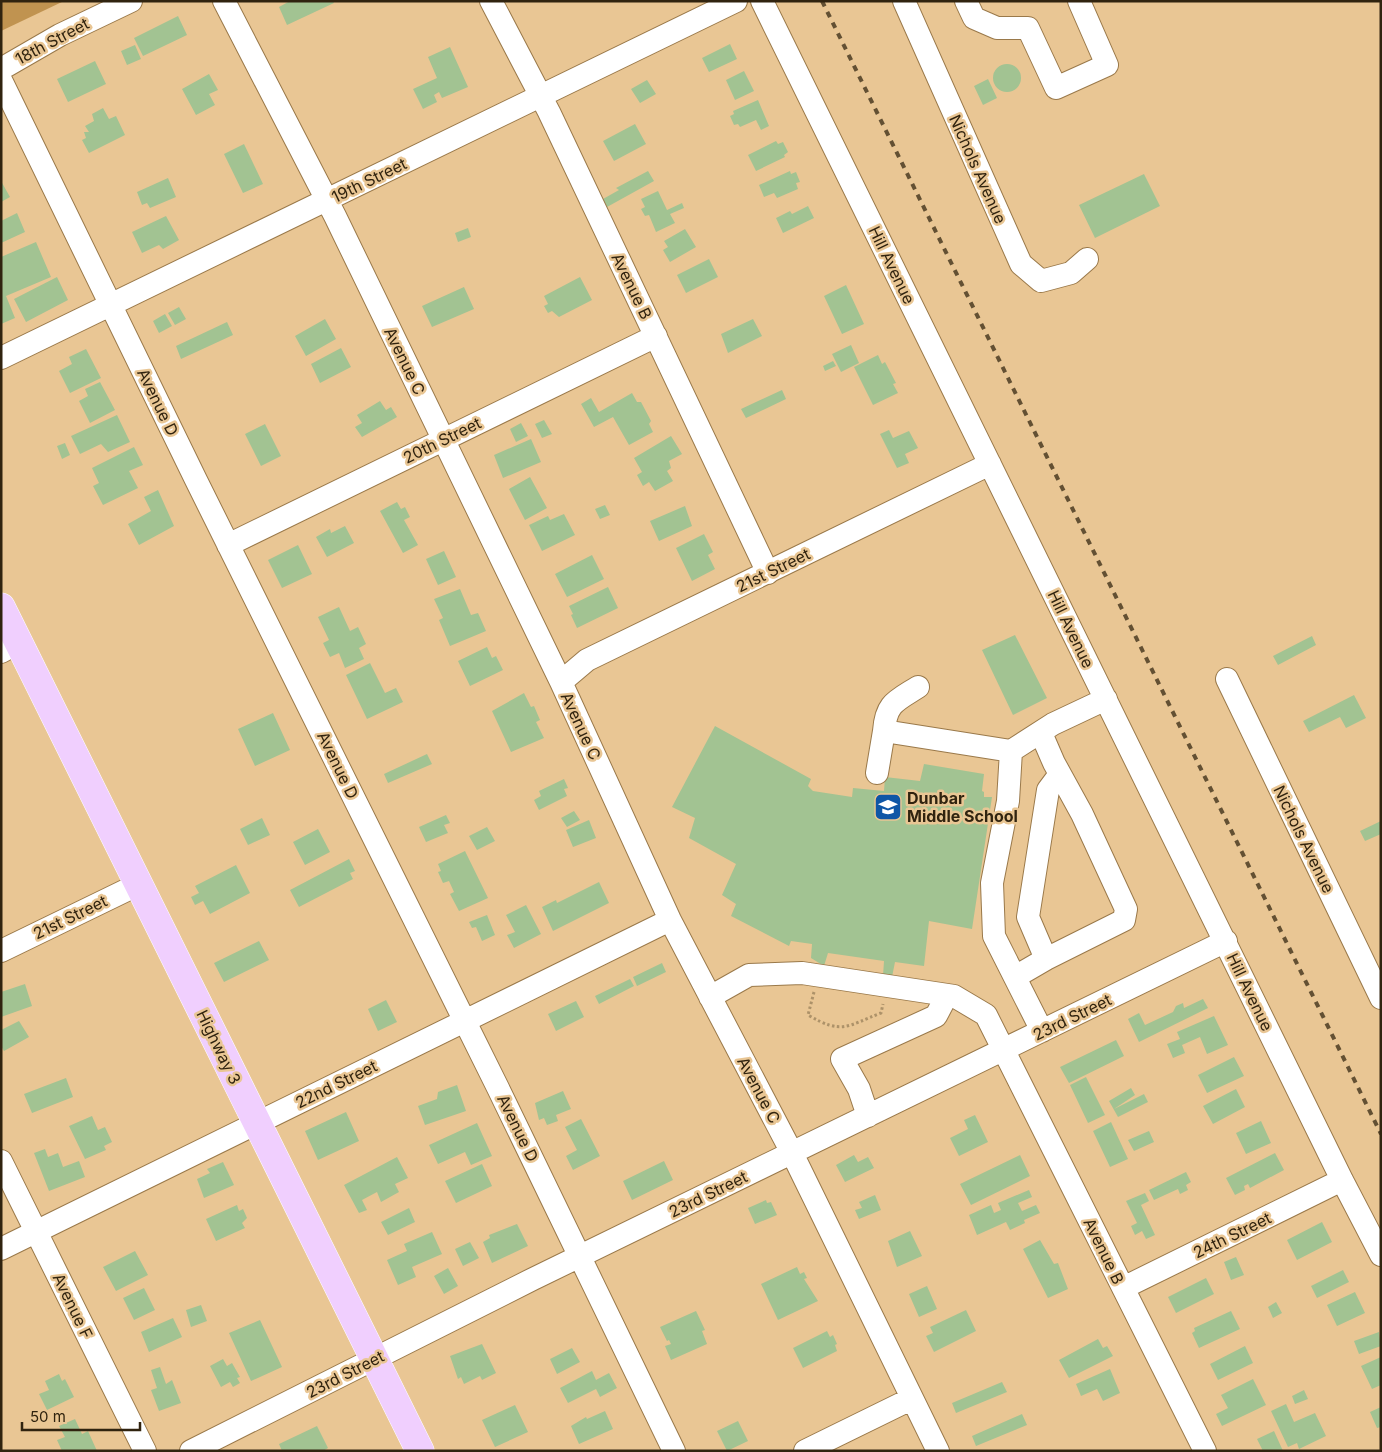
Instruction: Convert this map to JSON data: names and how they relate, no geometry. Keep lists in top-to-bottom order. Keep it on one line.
{"streets":{"main road":["Highway 3"],"street":["18th Street","Nichols Avenue","19th Street","Hill Avenue","Avenue B","Avenue C","Avenue D","20th Street","21st Street","23rd Street","22nd Street","24th Street","Avenue F"]},"crossings":[["19th Street","Avenue B"],["19th Street","Avenue C"],["19th Street","Avenue D"],["Hill Avenue","21st Street"],["Hill Avenue","23rd Street"],["Hill Avenue","24th Street"],["Avenue B","Avenue C"],["Avenue B","20th Street"],["Avenue B","21st Street"],["Avenue B","23rd Street"],["Avenue B","24th Street"],["Avenue C","20th Street"],["Avenue C","21st Street"],["Avenue C","23rd Street"],["Avenue C","22nd Street"],["Avenue D","20th Street"],["Avenue D","23rd Street"],["Avenue D","22nd Street"],["21st Street","Highway 3"],["23rd Street","Highway 3"],["Highway 3","22nd Street"],["22nd Street","Avenue F"]],"places":{"school or university":["Dunbar Middle School"]},"scale_bar":"50 m"}
